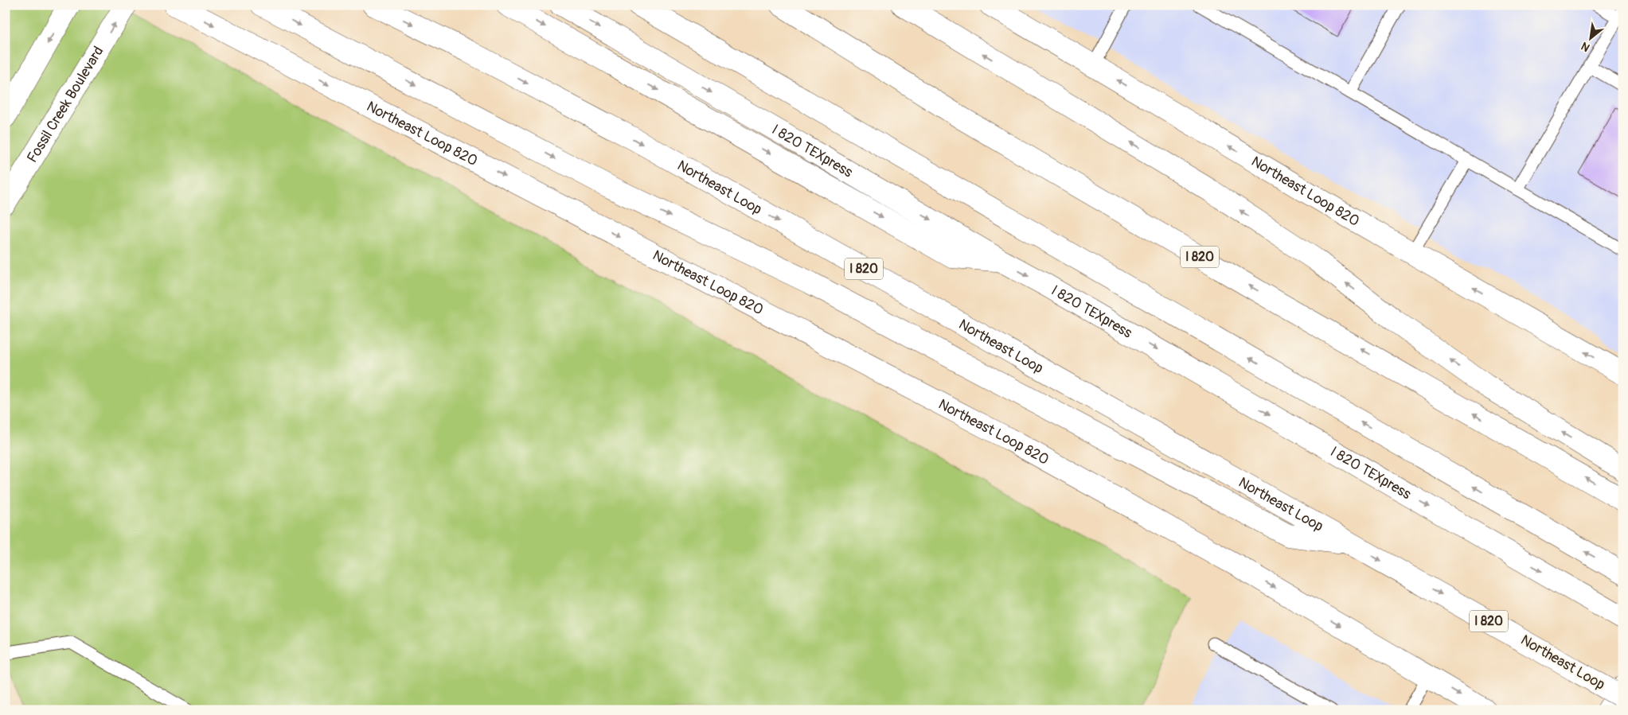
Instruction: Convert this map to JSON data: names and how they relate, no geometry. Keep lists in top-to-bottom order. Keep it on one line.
{"streets":{"main road":["Fossil Creek Boulevard","Northeast Loop 820","I 820 TEXpress","Northeast Loop","I 820"]},"north":"bottom left"}
